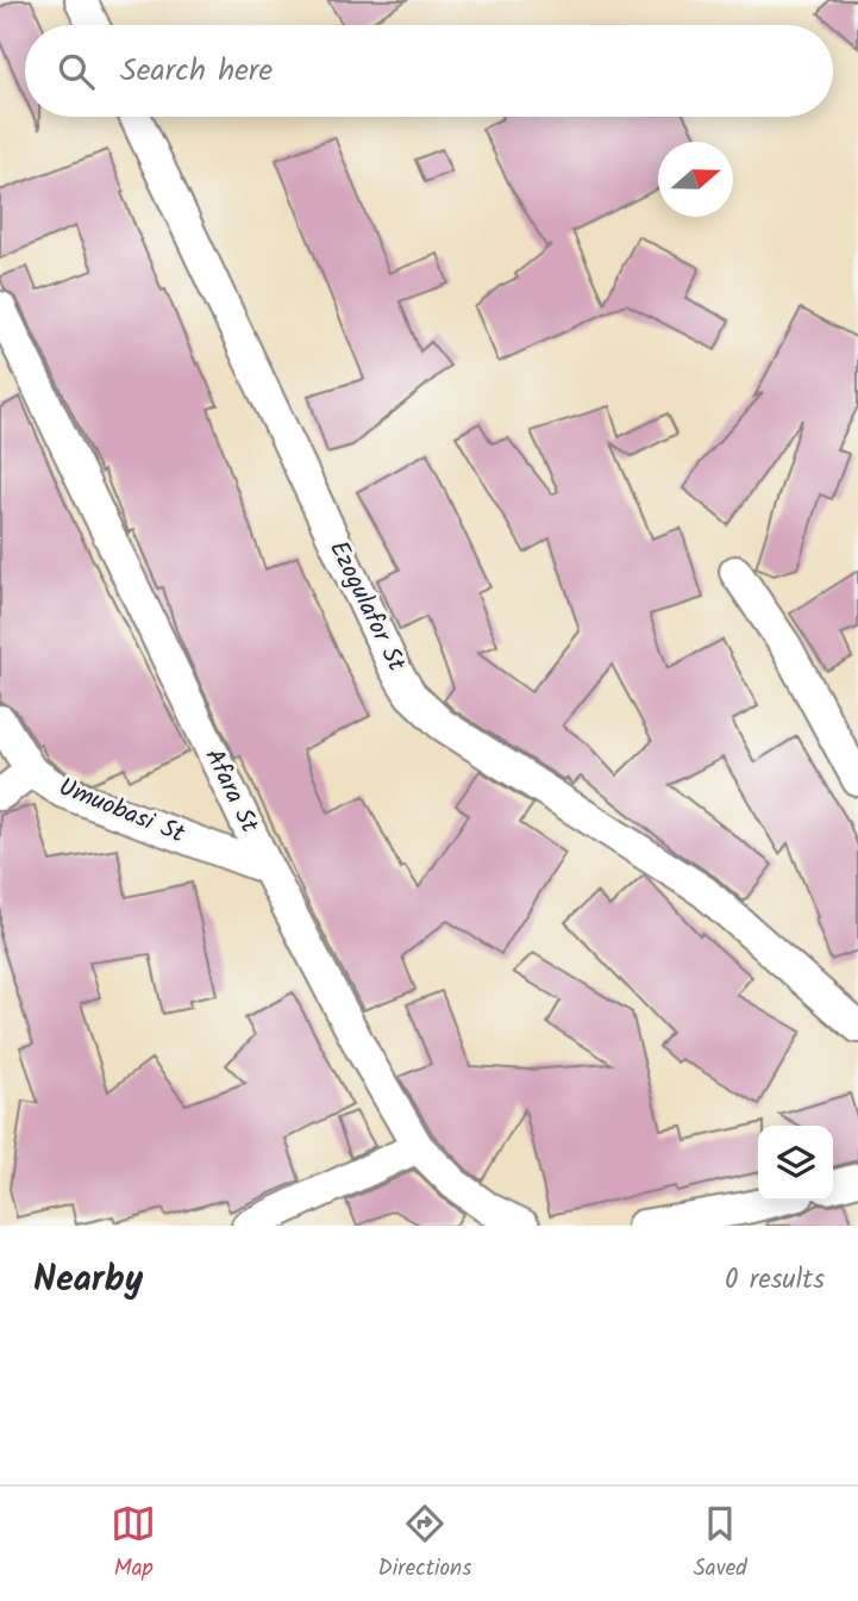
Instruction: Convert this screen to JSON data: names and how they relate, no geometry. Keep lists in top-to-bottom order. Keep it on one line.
{"streets":{"street":["Ezogulafor St","Afara St","Umuobasi St"]},"crossings":[["Afara St","Umuobasi St"]],"north":"right","page":{"search":"Search here","heading":["Nearby","0 results"],"nav":["Map","Directions","Saved"]}}
